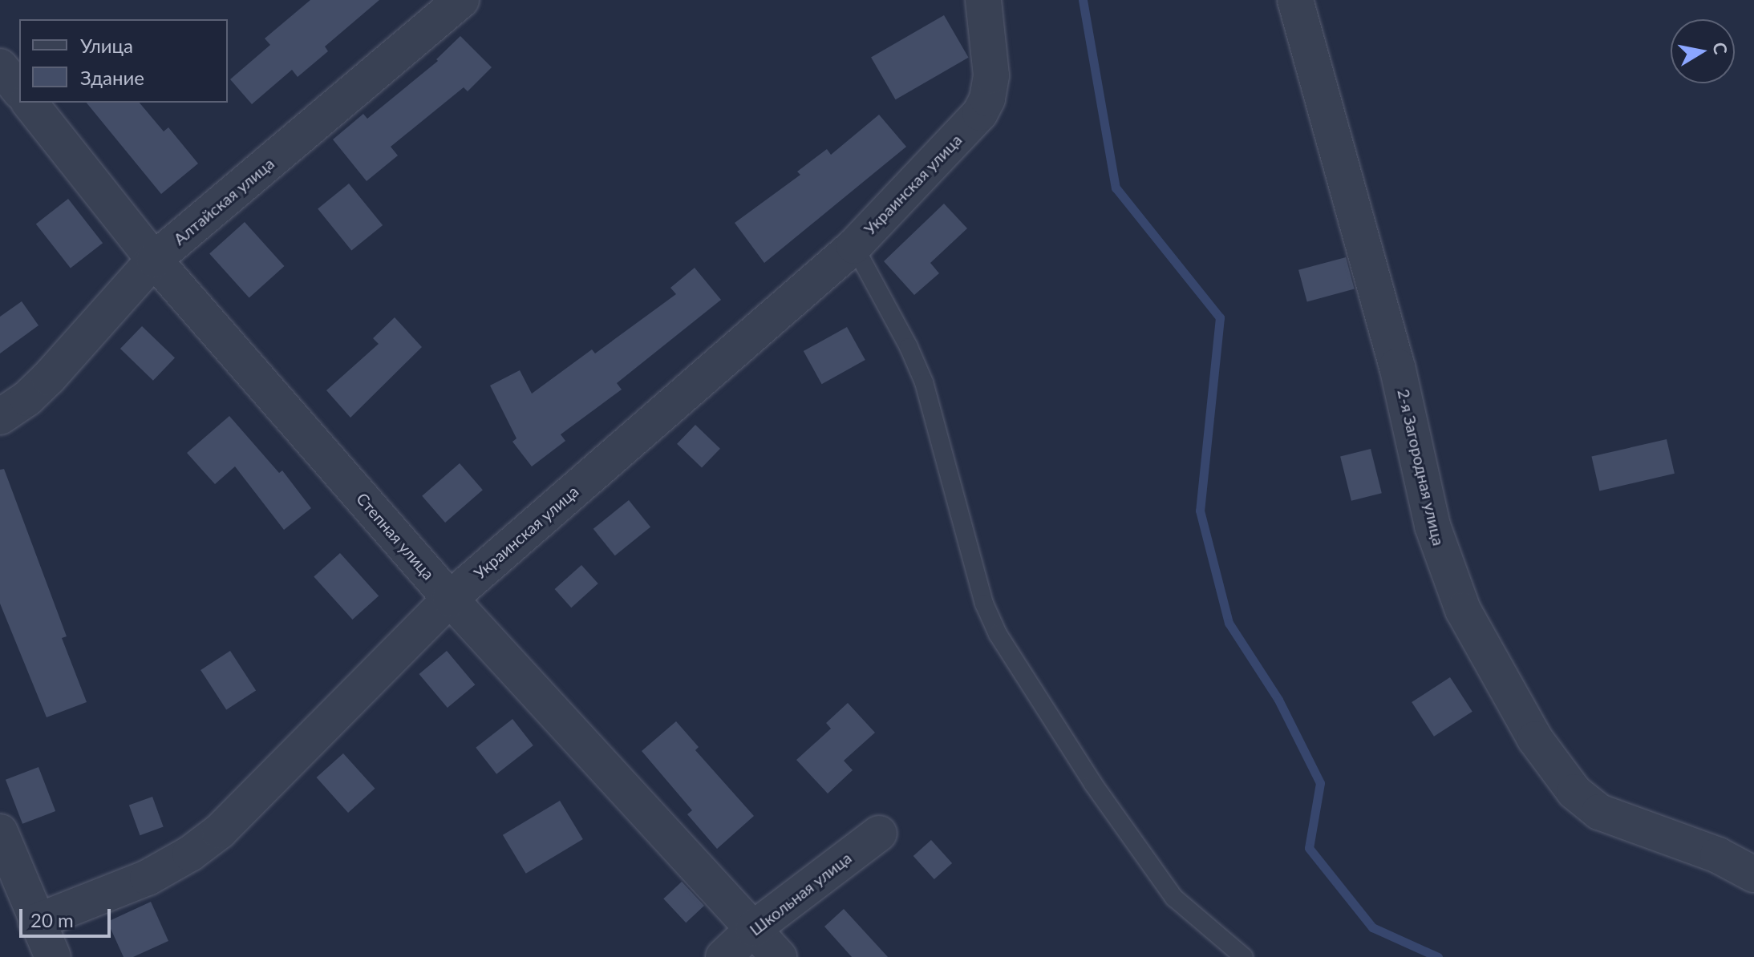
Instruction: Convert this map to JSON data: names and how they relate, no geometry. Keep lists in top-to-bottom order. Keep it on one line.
{"streets":{"street":["Украинская улица","Алтайская улица","2-я Загородная улица","Степная улица","Школьная улица"]},"crossings":[["Украинская улица","Степная улица"],["Алтайская улица","Степная улица"],["Степная улица","Школьная улица"]],"legend":["Улица","Здание"],"scale_bar":"20 m","north":"right"}
